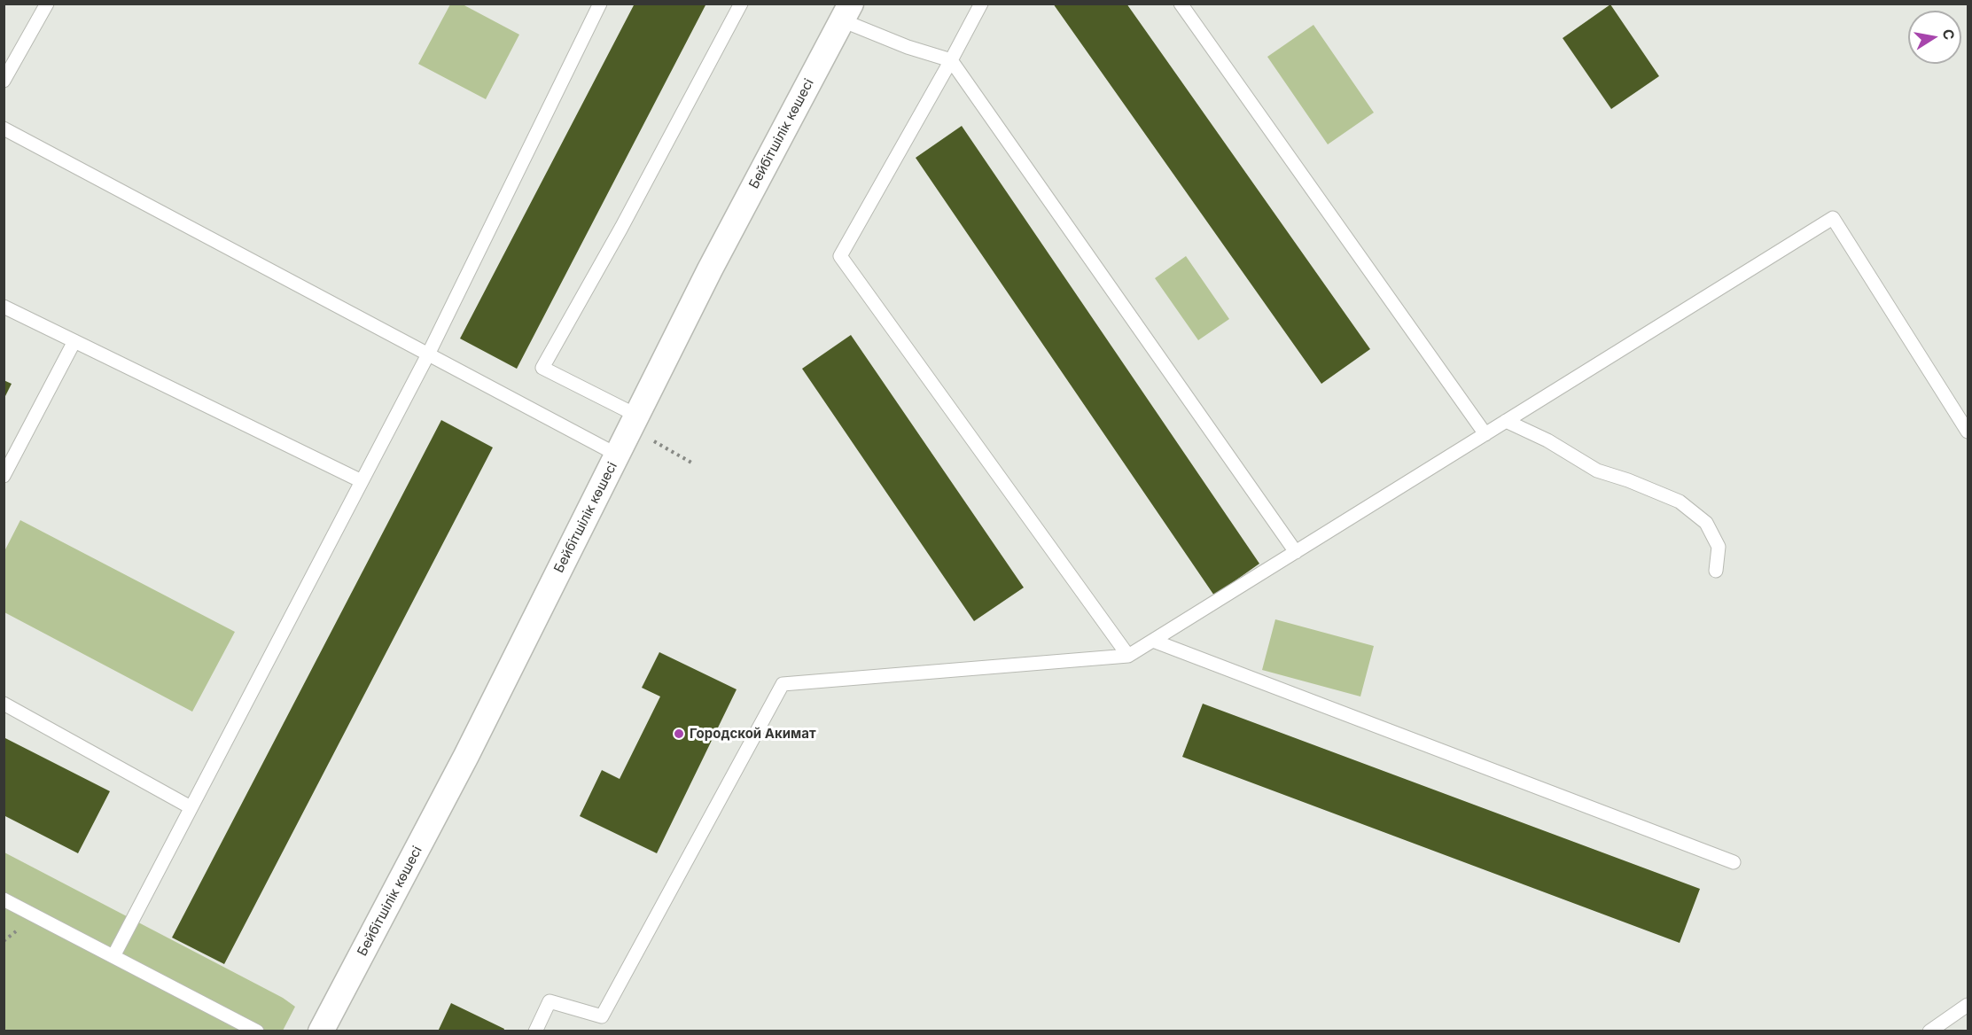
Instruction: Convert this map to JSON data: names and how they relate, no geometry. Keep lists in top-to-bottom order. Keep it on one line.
{"streets":{"street":["Бейбітшілік көшесі"]},"places":["Городской Акимат"],"north":"right"}
